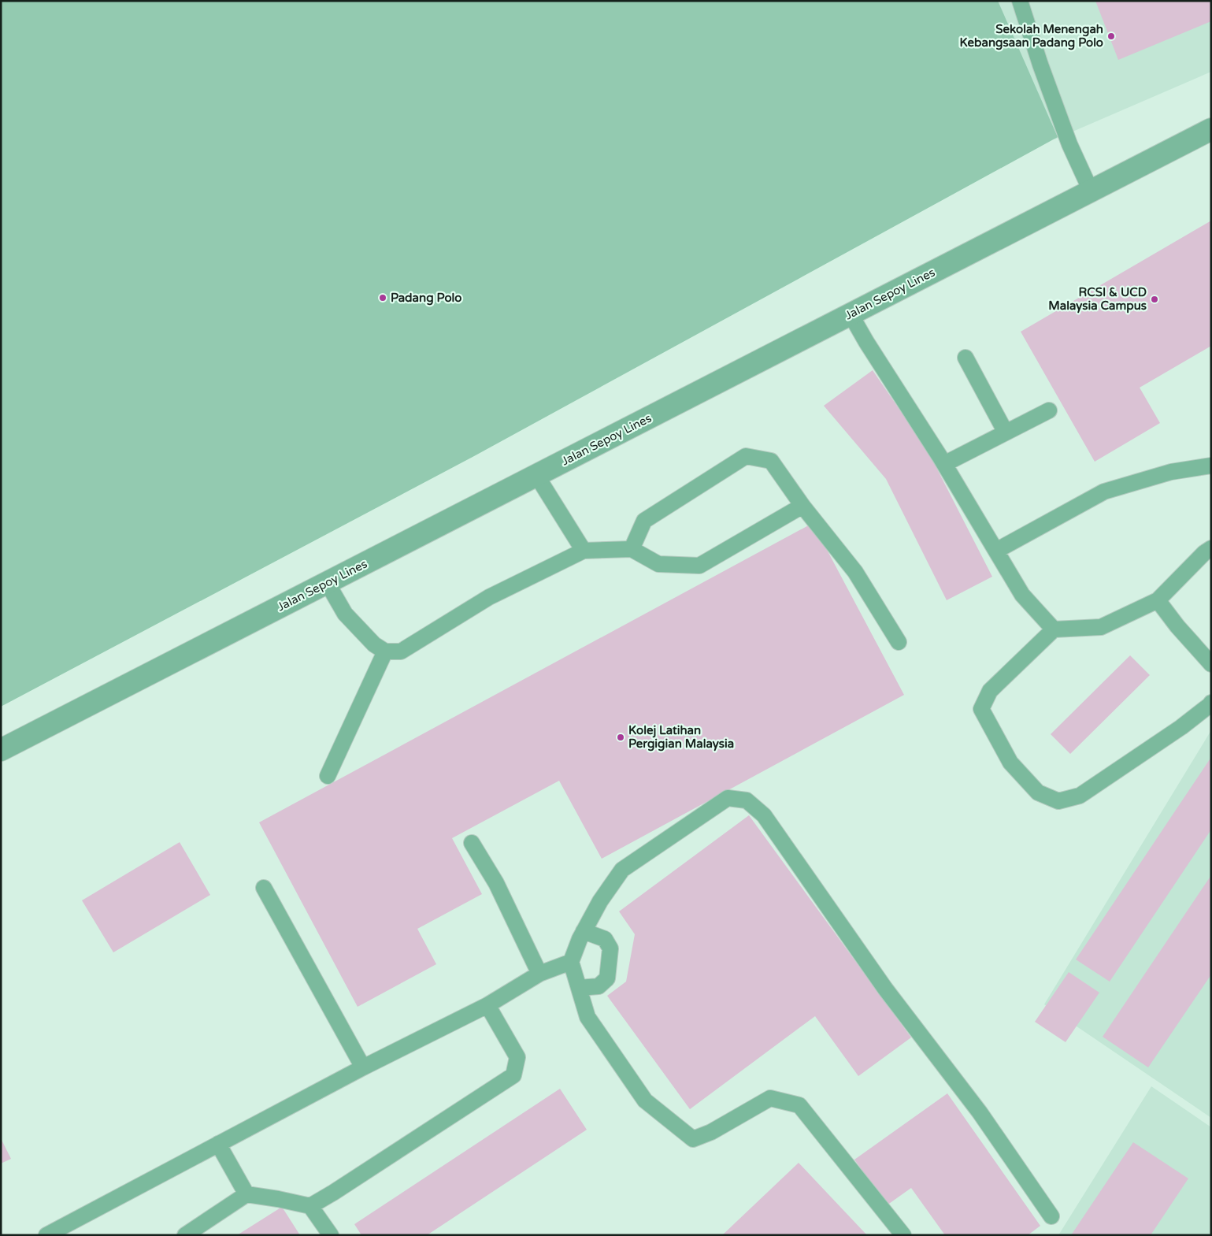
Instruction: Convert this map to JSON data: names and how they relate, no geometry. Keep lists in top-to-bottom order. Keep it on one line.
{"streets":{"street":["Jalan Sepoy Lines"]},"places":["Sekolah Menengah Kebangsaan Padang Polo","Padang Polo","RCSI & UCD Malaysia Campus","Kolej Latihan Pergigian Malaysia"]}
